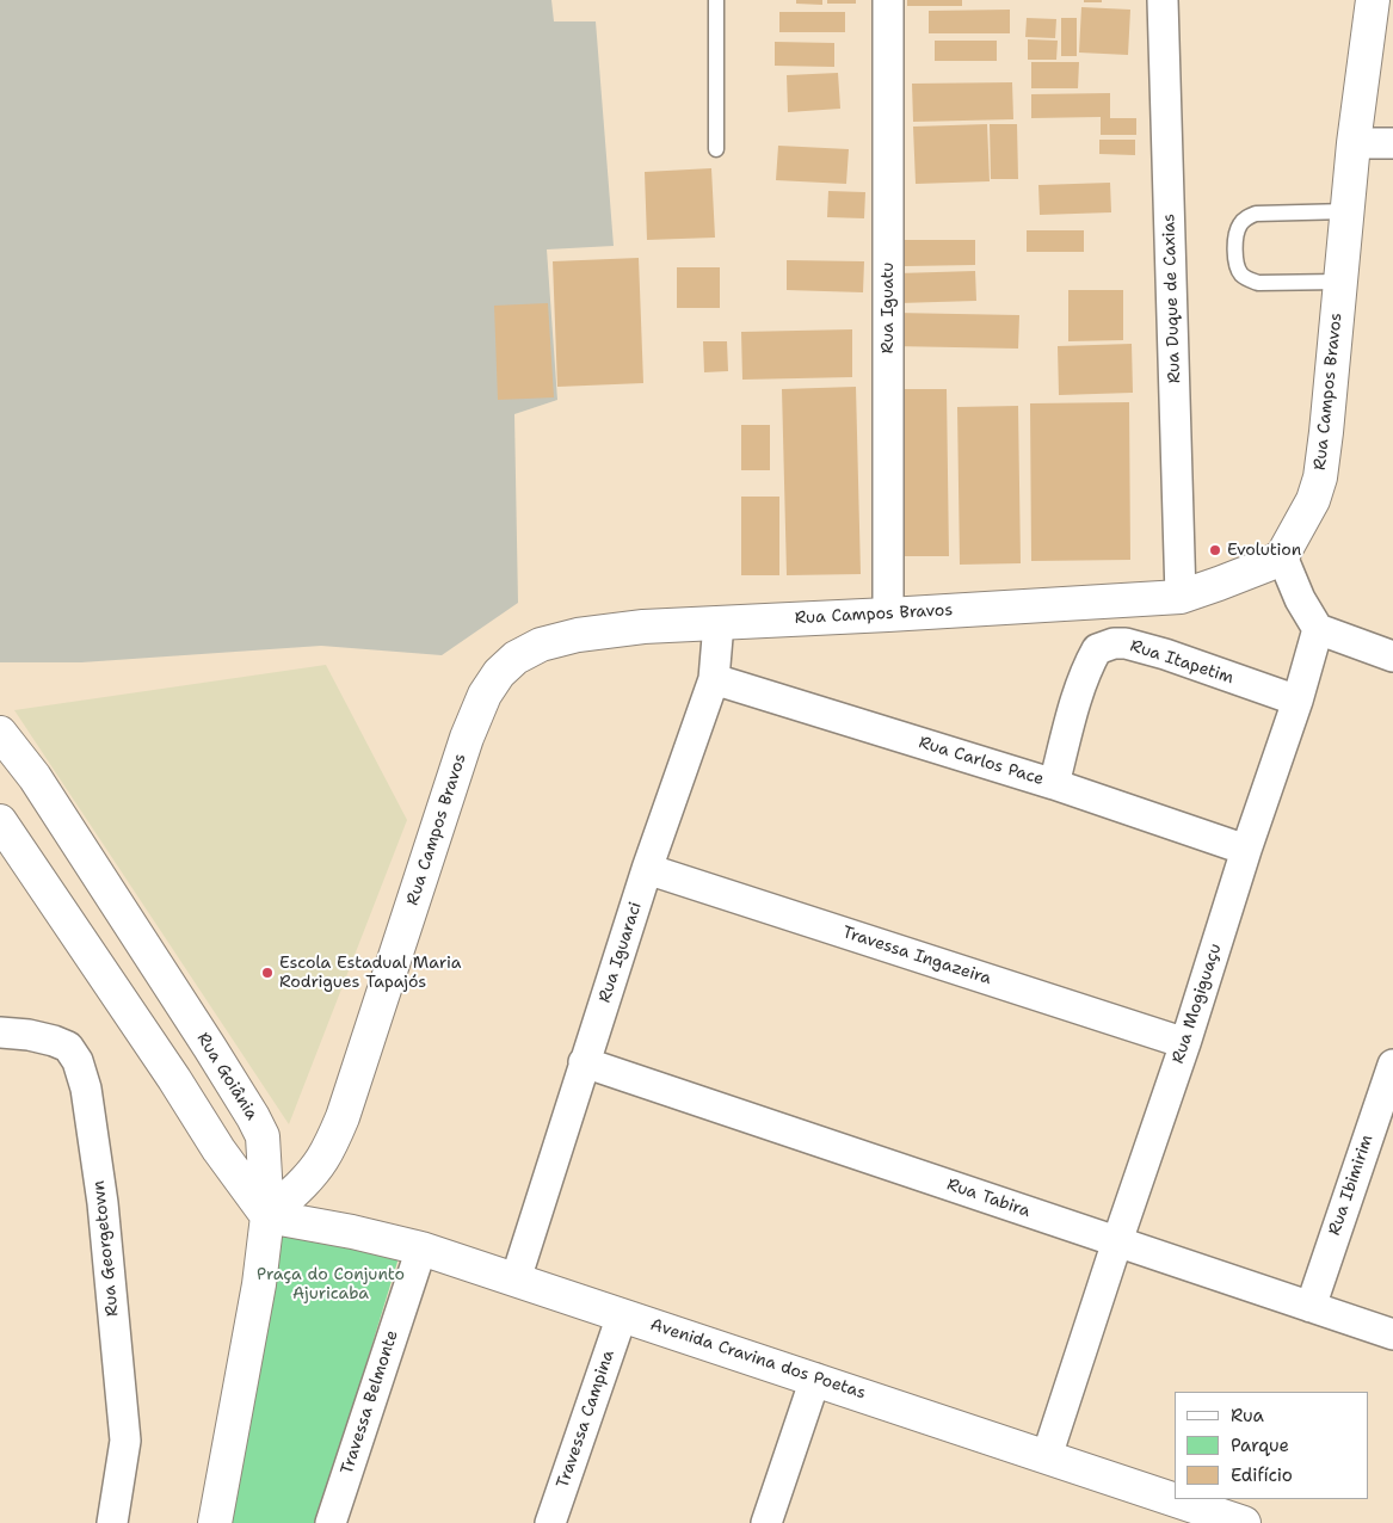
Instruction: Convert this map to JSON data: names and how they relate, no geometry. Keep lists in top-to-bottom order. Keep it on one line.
{"streets":{"street":["Rua Duque de Caxias","Rua Iguatu","Rua Campos Bravos","Rua Itapetim","Rua Carlos Pace","Rua Iguaraci","Travessa Ingazeira","Rua Mogiguaçu","Rua Goiânia","Rua Ibimirim","Rua Tabira","Rua Georgetown","Avenida Cravina dos Poetas","Travessa Belmonte","Travessa Campina"]},"crossings":[["Rua Duque de Caxias","Rua Campos Bravos"],["Rua Iguatu","Rua Campos Bravos"],["Rua Campos Bravos","Rua Iguaraci"],["Rua Campos Bravos","Rua Goiânia"],["Rua Campos Bravos","Avenida Cravina dos Poetas"],["Rua Itapetim","Rua Carlos Pace"],["Rua Itapetim","Rua Mogiguaçu"],["Rua Carlos Pace","Rua Iguaraci"],["Rua Carlos Pace","Rua Mogiguaçu"],["Rua Iguaraci","Travessa Ingazeira"],["Rua Iguaraci","Rua Tabira"],["Rua Iguaraci","Avenida Cravina dos Poetas"],["Travessa Ingazeira","Rua Mogiguaçu"],["Rua Mogiguaçu","Rua Tabira"],["Rua Mogiguaçu","Avenida Cravina dos Poetas"],["Rua Goiânia","Avenida Cravina dos Poetas"],["Rua Ibimirim","Rua Tabira"],["Avenida Cravina dos Poetas","Travessa Belmonte"],["Avenida Cravina dos Poetas","Travessa Campina"]],"parks":["Praça do Conjunto Ajuricaba"],"places":["Evolution","Escola Estadual Maria Rodrigues Tapajós"],"legend":["Rua","Parque","Edifício"]}
